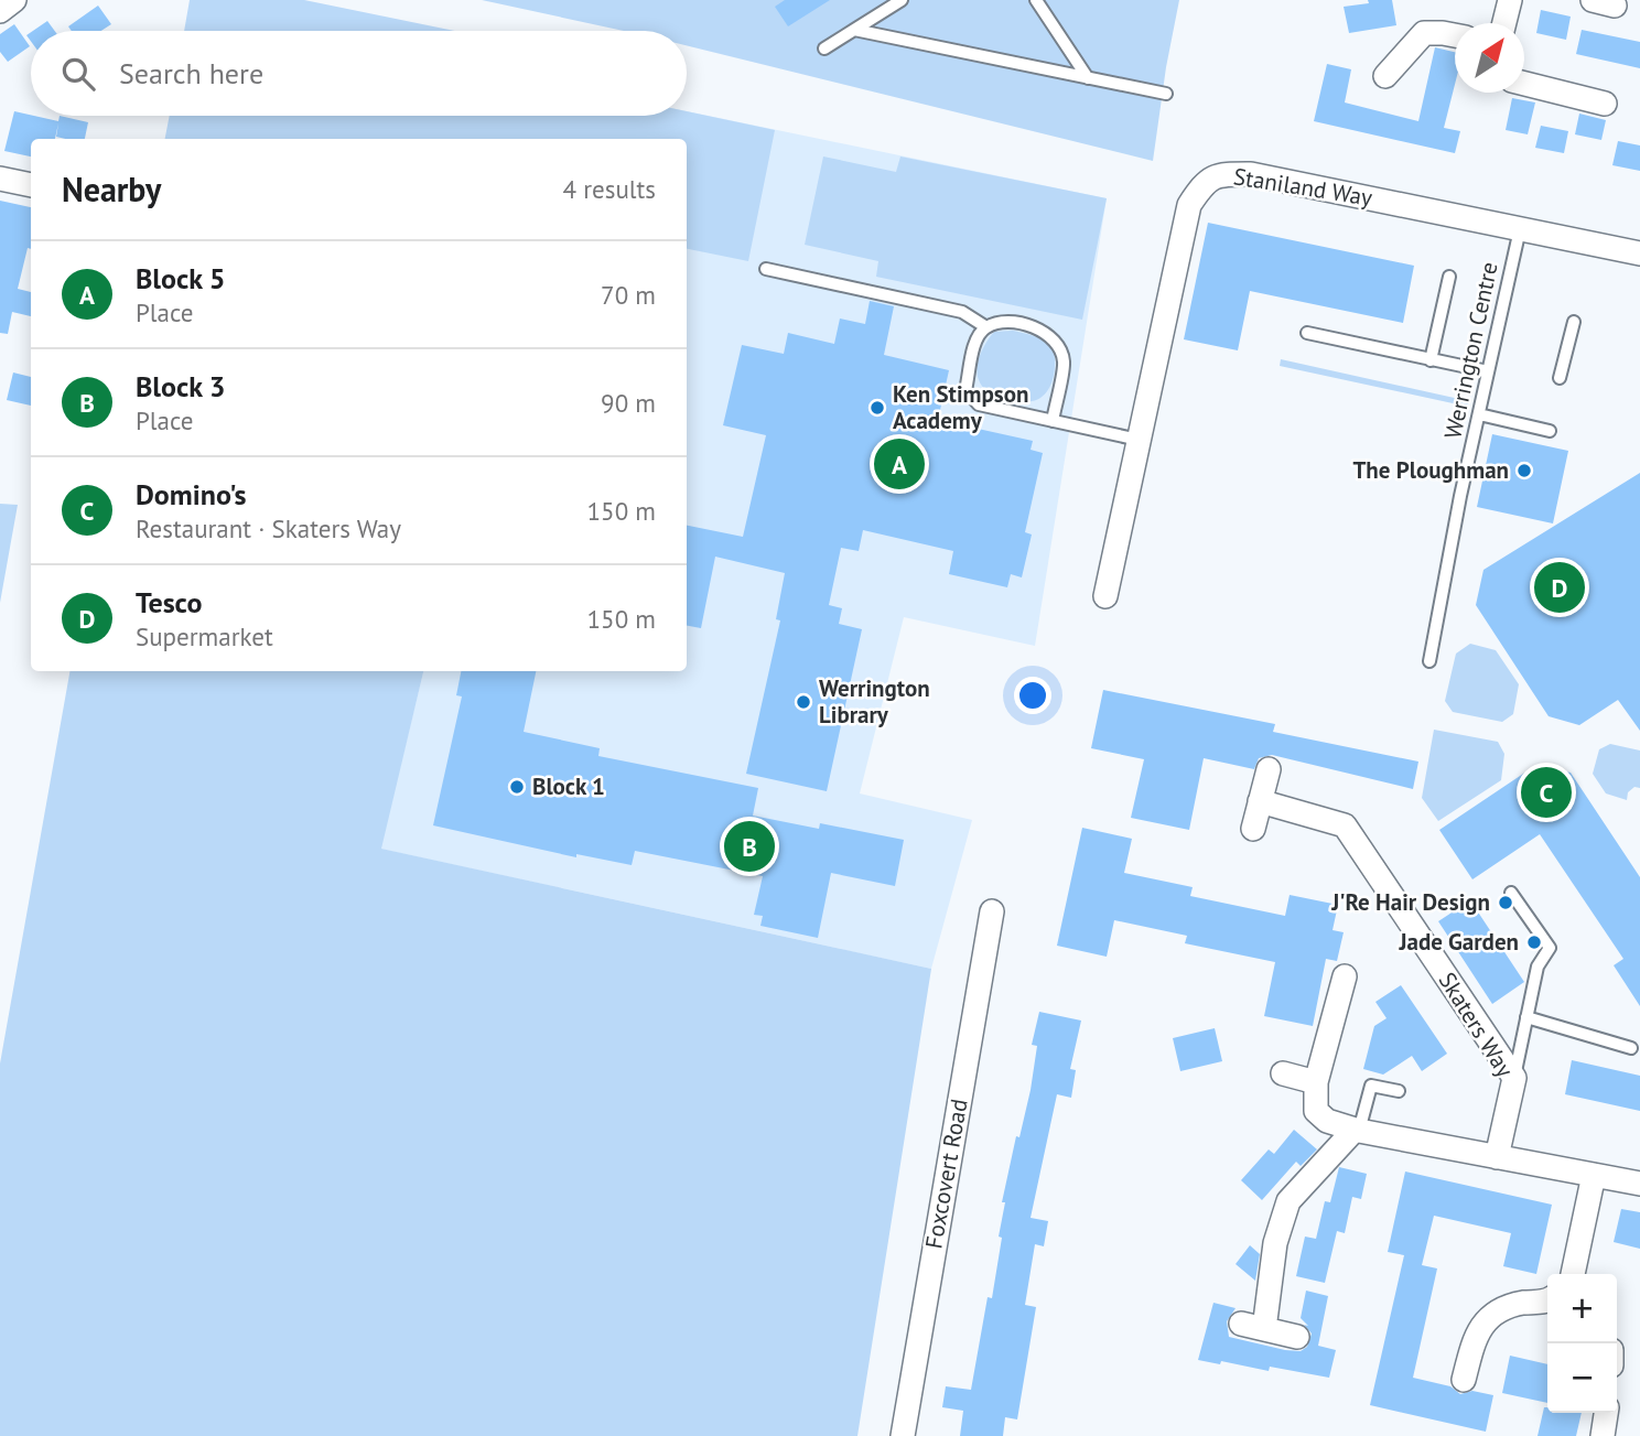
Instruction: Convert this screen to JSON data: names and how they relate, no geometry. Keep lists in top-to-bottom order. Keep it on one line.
{"streets":{"street":["Staniland Way","Skaters Way","Foxcovert Road"],"lane":["Werrington Centre"]},"crossings":[["Staniland Way","Werrington Centre"]],"places":["Ken Stimpson Academy","The Ploughman","Werrington Library","Block 1","J'Re Hair Design","Jade Garden"],"north":"top right","page":{"search":"Search here","heading":["Nearby","4 results"],"list":[{"mark":"A","name":"Block 5","note":"Place","value":"70 m"},{"mark":"B","name":"Block 3","note":"Place","value":"90 m"},{"mark":"C","name":"Domino's","note":"Restaurant · Skaters Way","value":"150 m"},{"mark":"D","name":"Tesco","note":"Supermarket","value":"150 m"}],"pins":["A","D","C","B"],"map_buttons":["+","−"]}}
